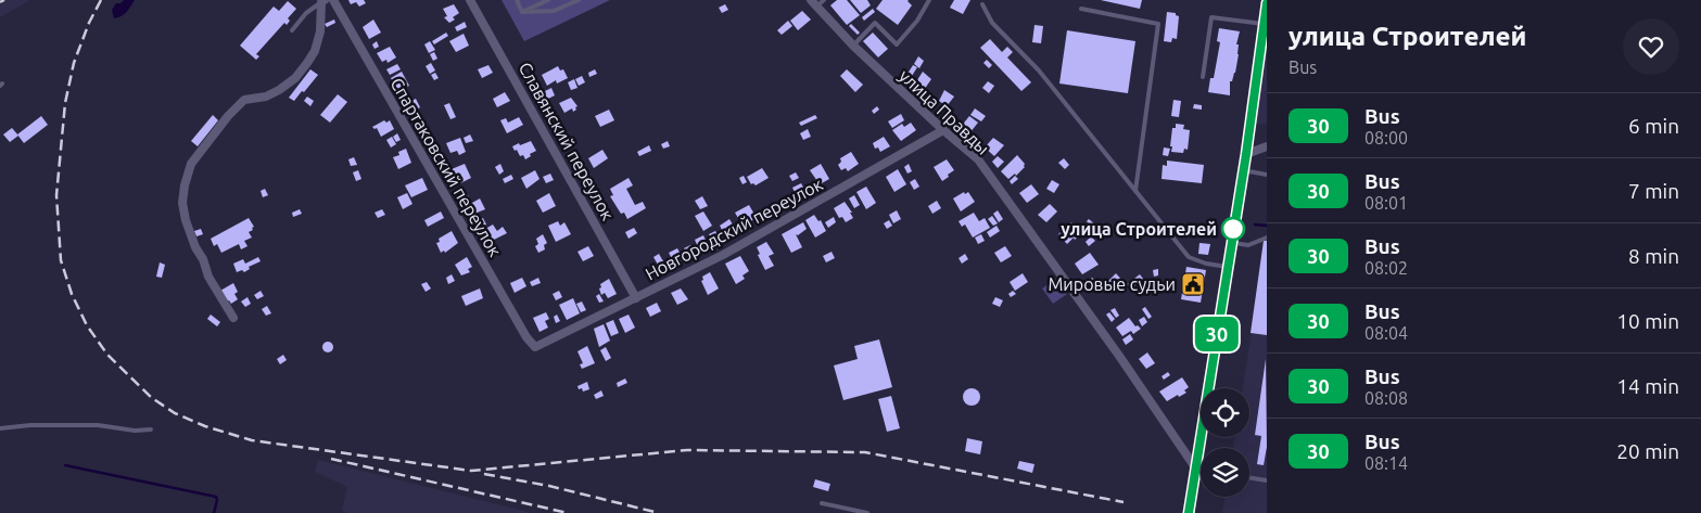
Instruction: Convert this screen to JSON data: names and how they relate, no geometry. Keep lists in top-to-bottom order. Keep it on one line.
{"streets":{"street":["улица Правды","Славянский переулок","Спартаковский переулок","Новгородский переулок"]},"crossings":[["улица Правды","Новгородский переулок"],["Славянский переулок","Новгородский переулок"],["Спартаковский переулок","Новгородский переулок"]],"places":{"other":["улица Строителей"],"public building":["Мировые судьи"]},"lines":["bus line 30"],"page":{"on_map":"30","heading":["улица Строителей","Bus"],"list":[{"mark":"30","name":"Bus","note":"08:00","value":"6 min"},{"mark":"30","name":"Bus","note":"08:01","value":"7 min"},{"mark":"30","name":"Bus","note":"08:02","value":"8 min"},{"mark":"30","name":"Bus","note":"08:04","value":"10 min"},{"mark":"30","name":"Bus","note":"08:08","value":"14 min"},{"mark":"30","name":"Bus","note":"08:14","value":"20 min"}]}}
